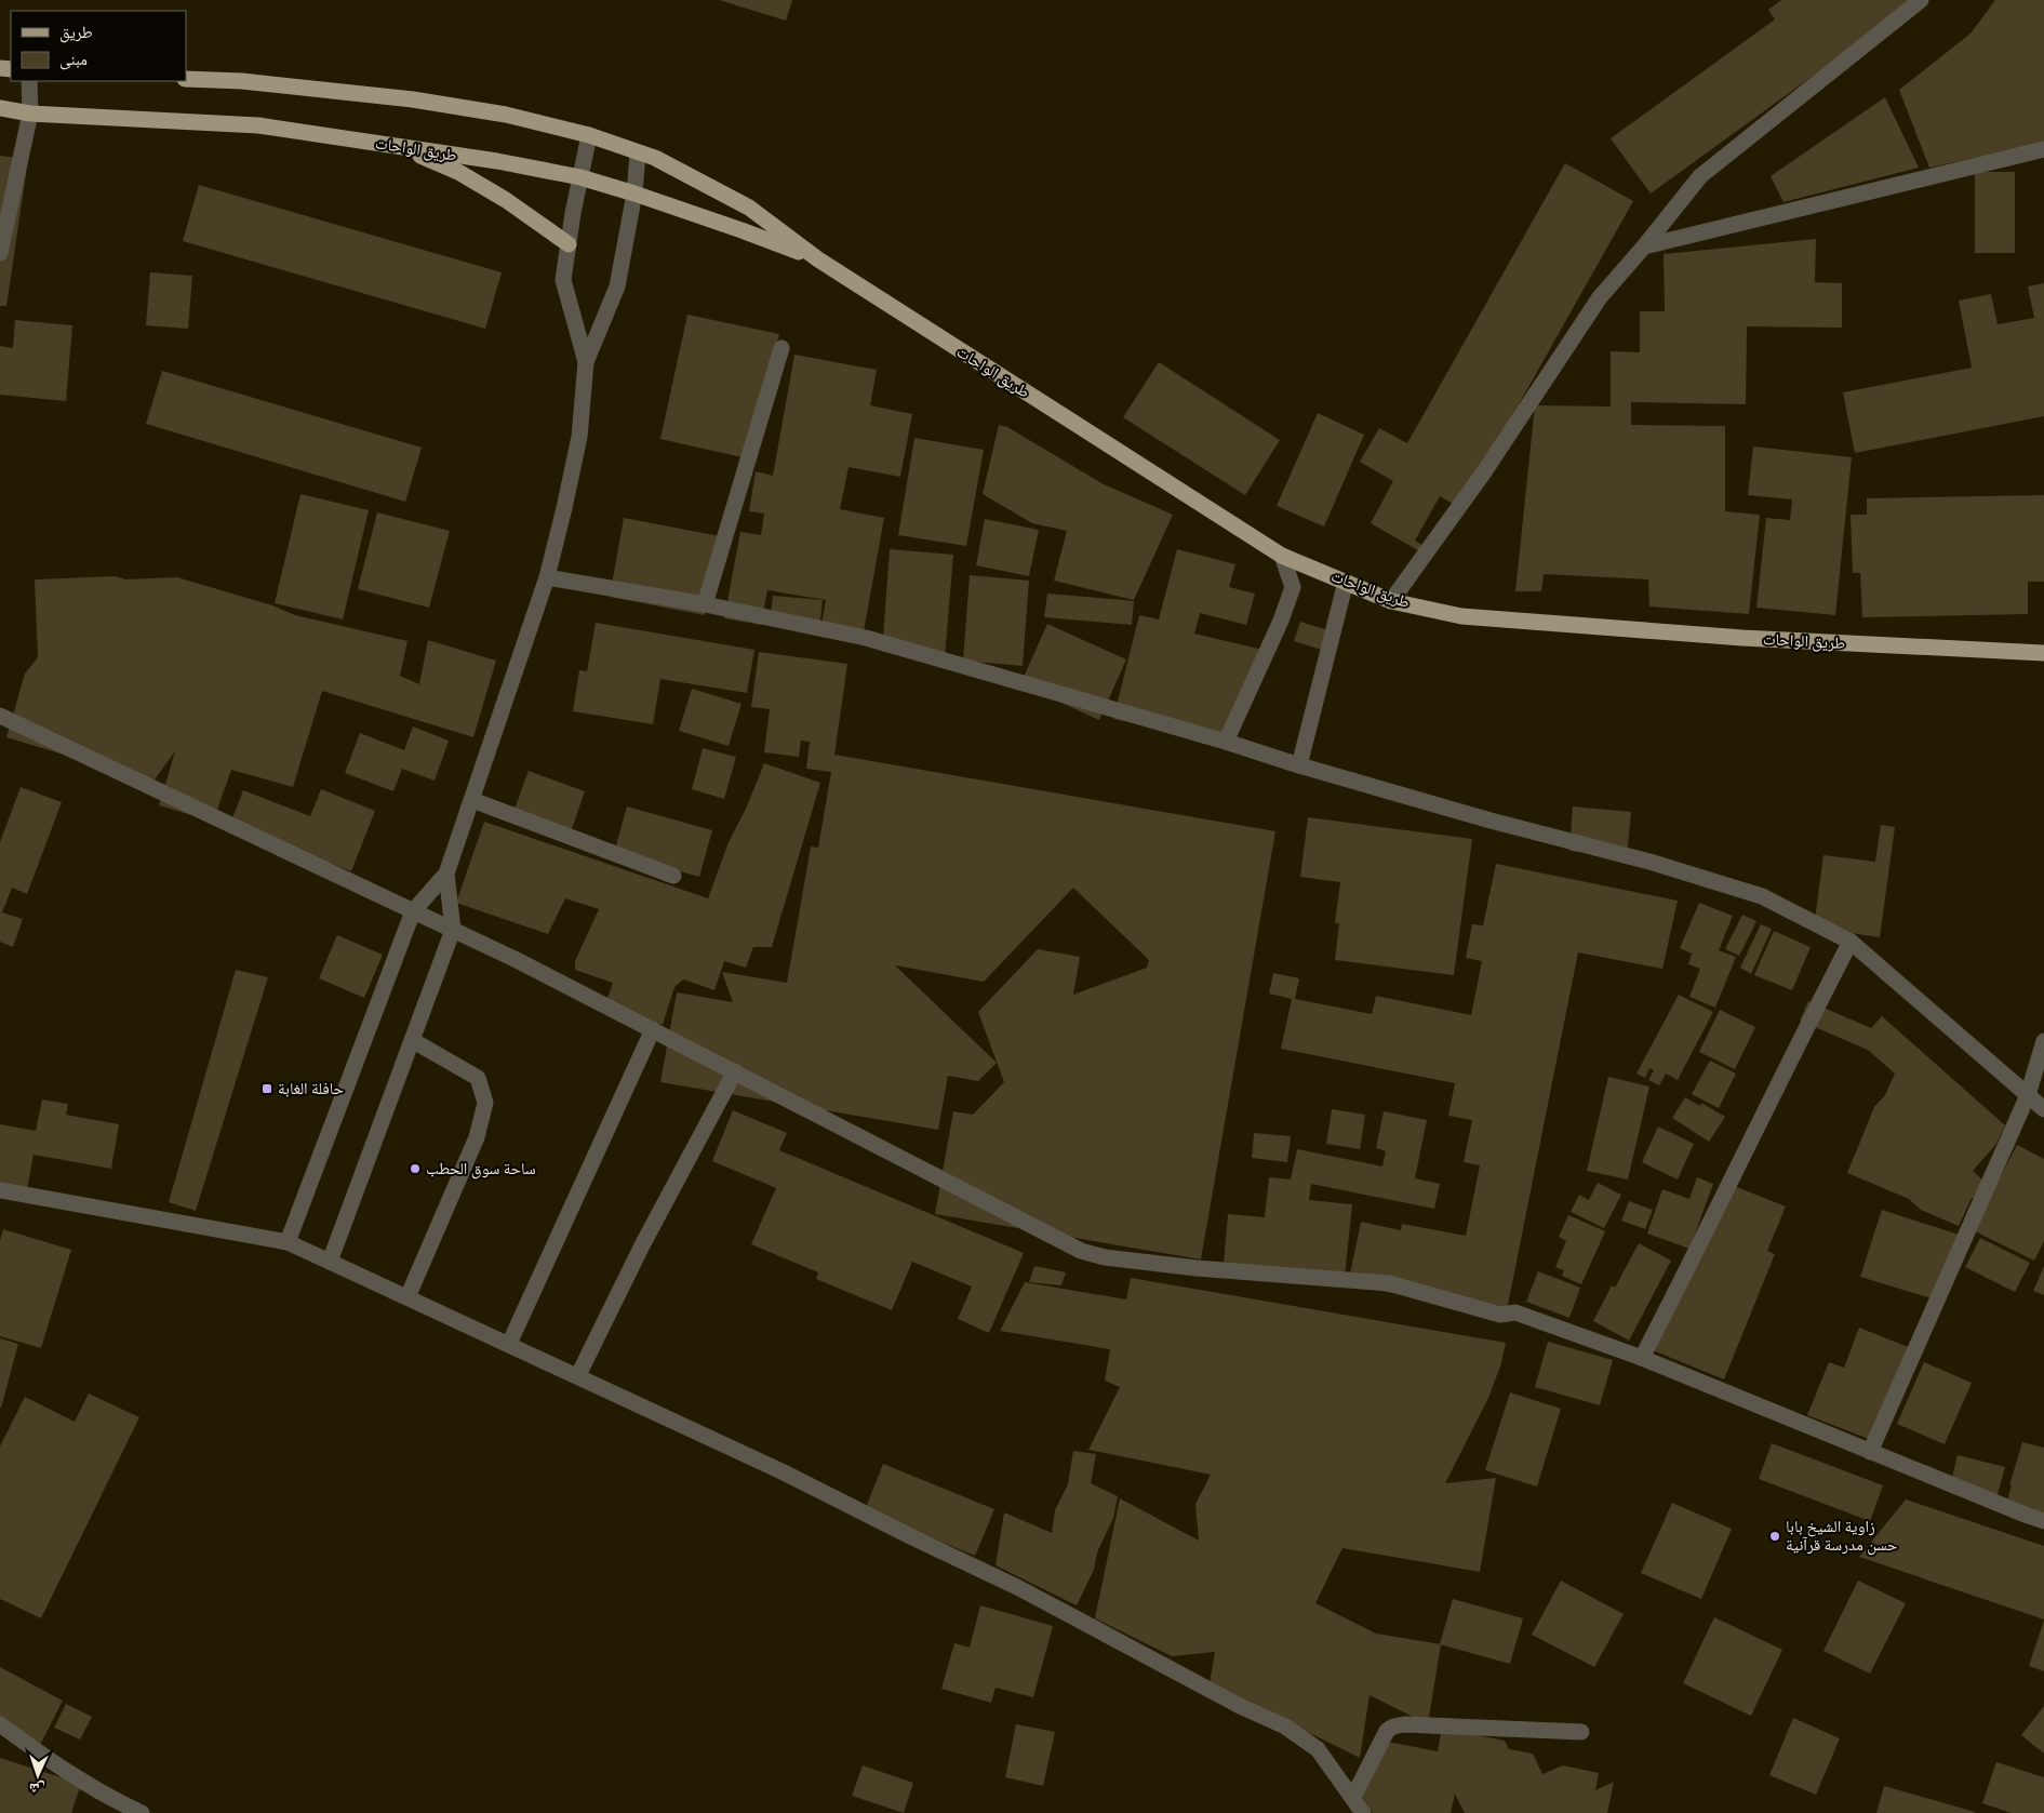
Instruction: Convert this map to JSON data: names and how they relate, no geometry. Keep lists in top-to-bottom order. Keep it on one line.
{"streets":{"main road":["طريق الواحات"]},"places":{"transit":["حافلة الغابة"],"other":["ساحة سوق الحطب","زاوية الشيخ بابا حسن مدرسة قرآنية"]},"legend":["طريق","مبنى"],"north":"bottom"}
